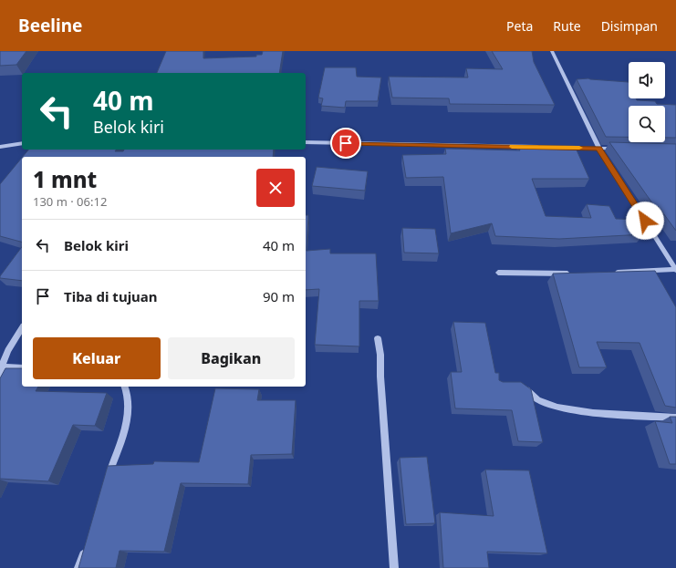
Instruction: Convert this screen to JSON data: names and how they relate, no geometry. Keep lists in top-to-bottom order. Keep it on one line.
{"page":{"header":"Beeline","nav":["Peta","Rute","Disimpan"],"turn":["40 m","Belok kiri"],"heading":["1 mnt","130 m · 06:12"],"list":[{"name":"Belok kiri","value":"40 m"},{"name":"Tiba di tujuan","value":"90 m"}],"buttons":["Keluar","Bagikan"]}}
